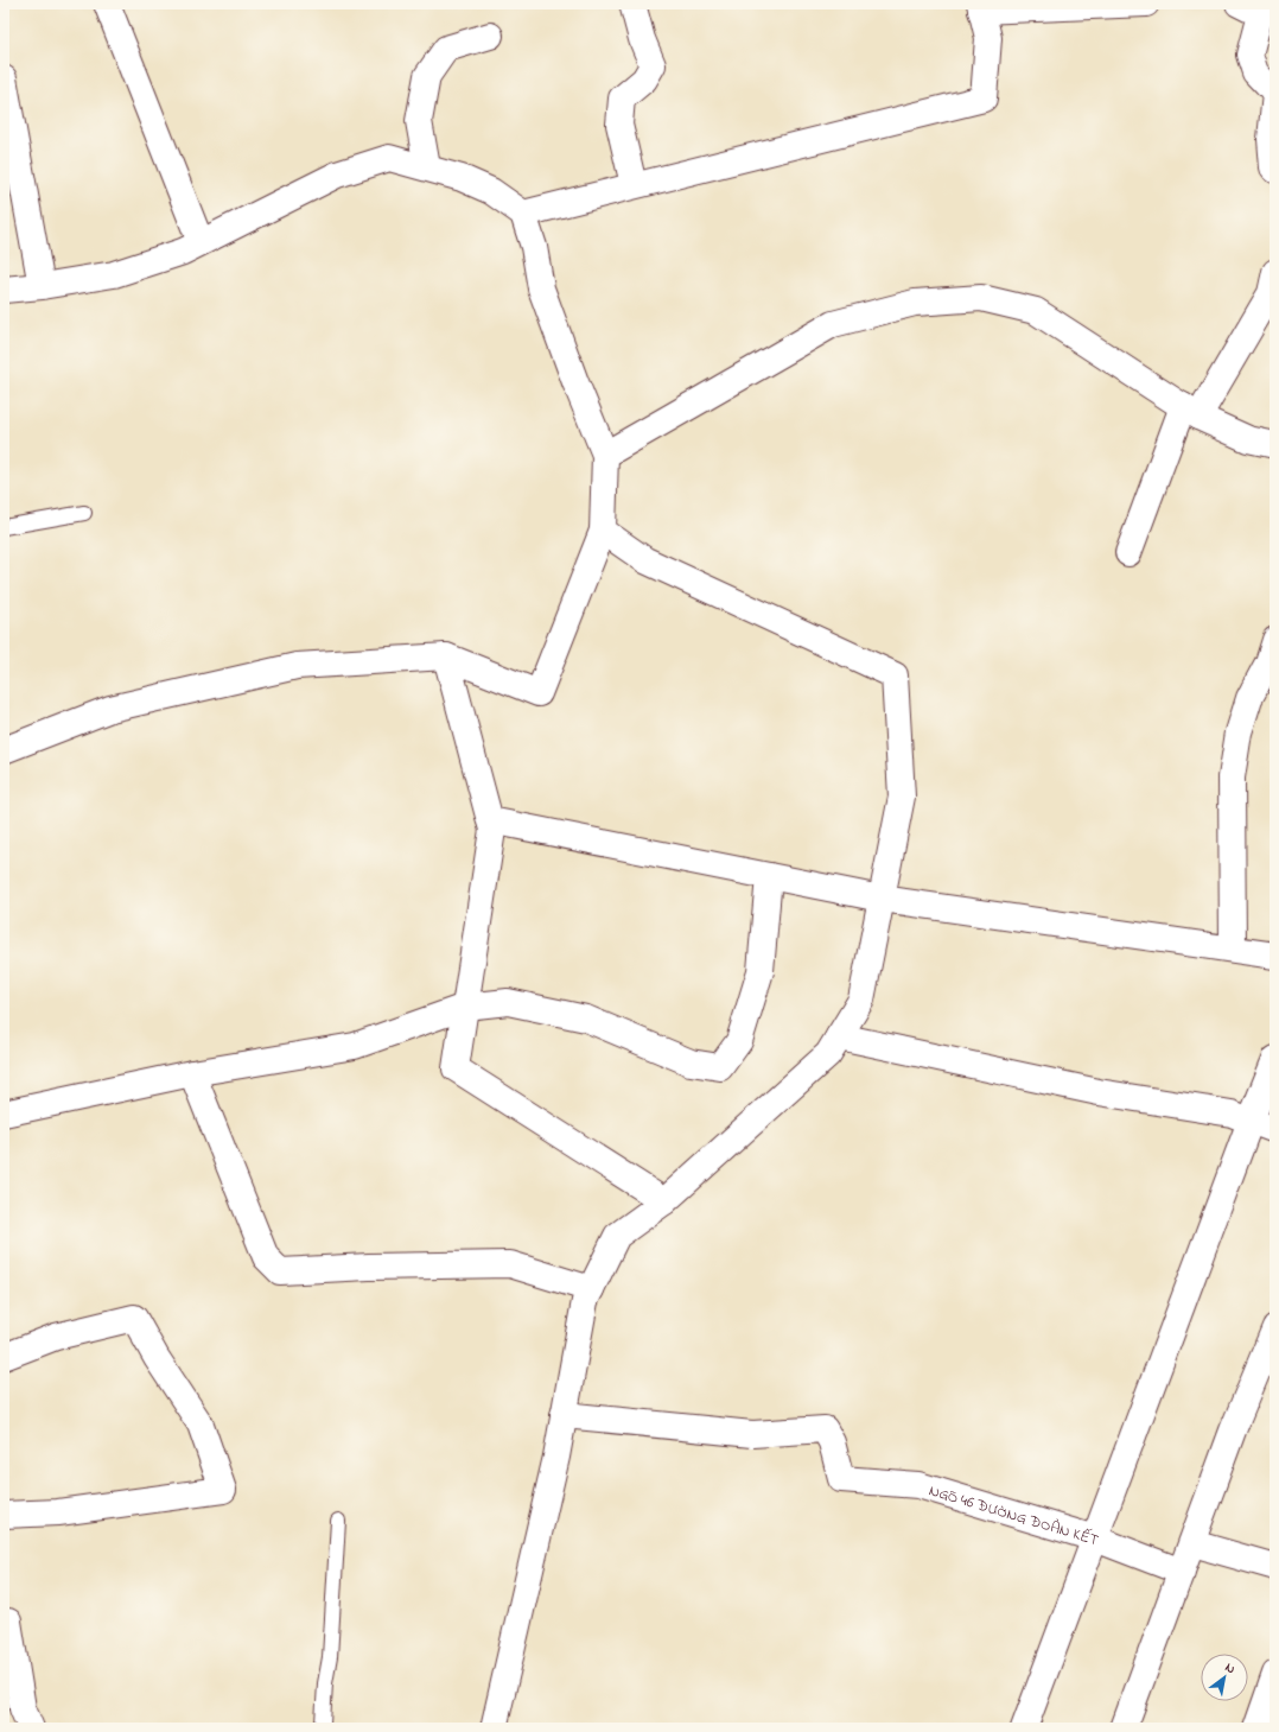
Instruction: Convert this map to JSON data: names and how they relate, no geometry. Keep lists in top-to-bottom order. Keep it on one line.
{"streets":{"street":["NGÕ 46 ĐƯỜNG ĐOÀN KẾT"]},"north":"top right"}
